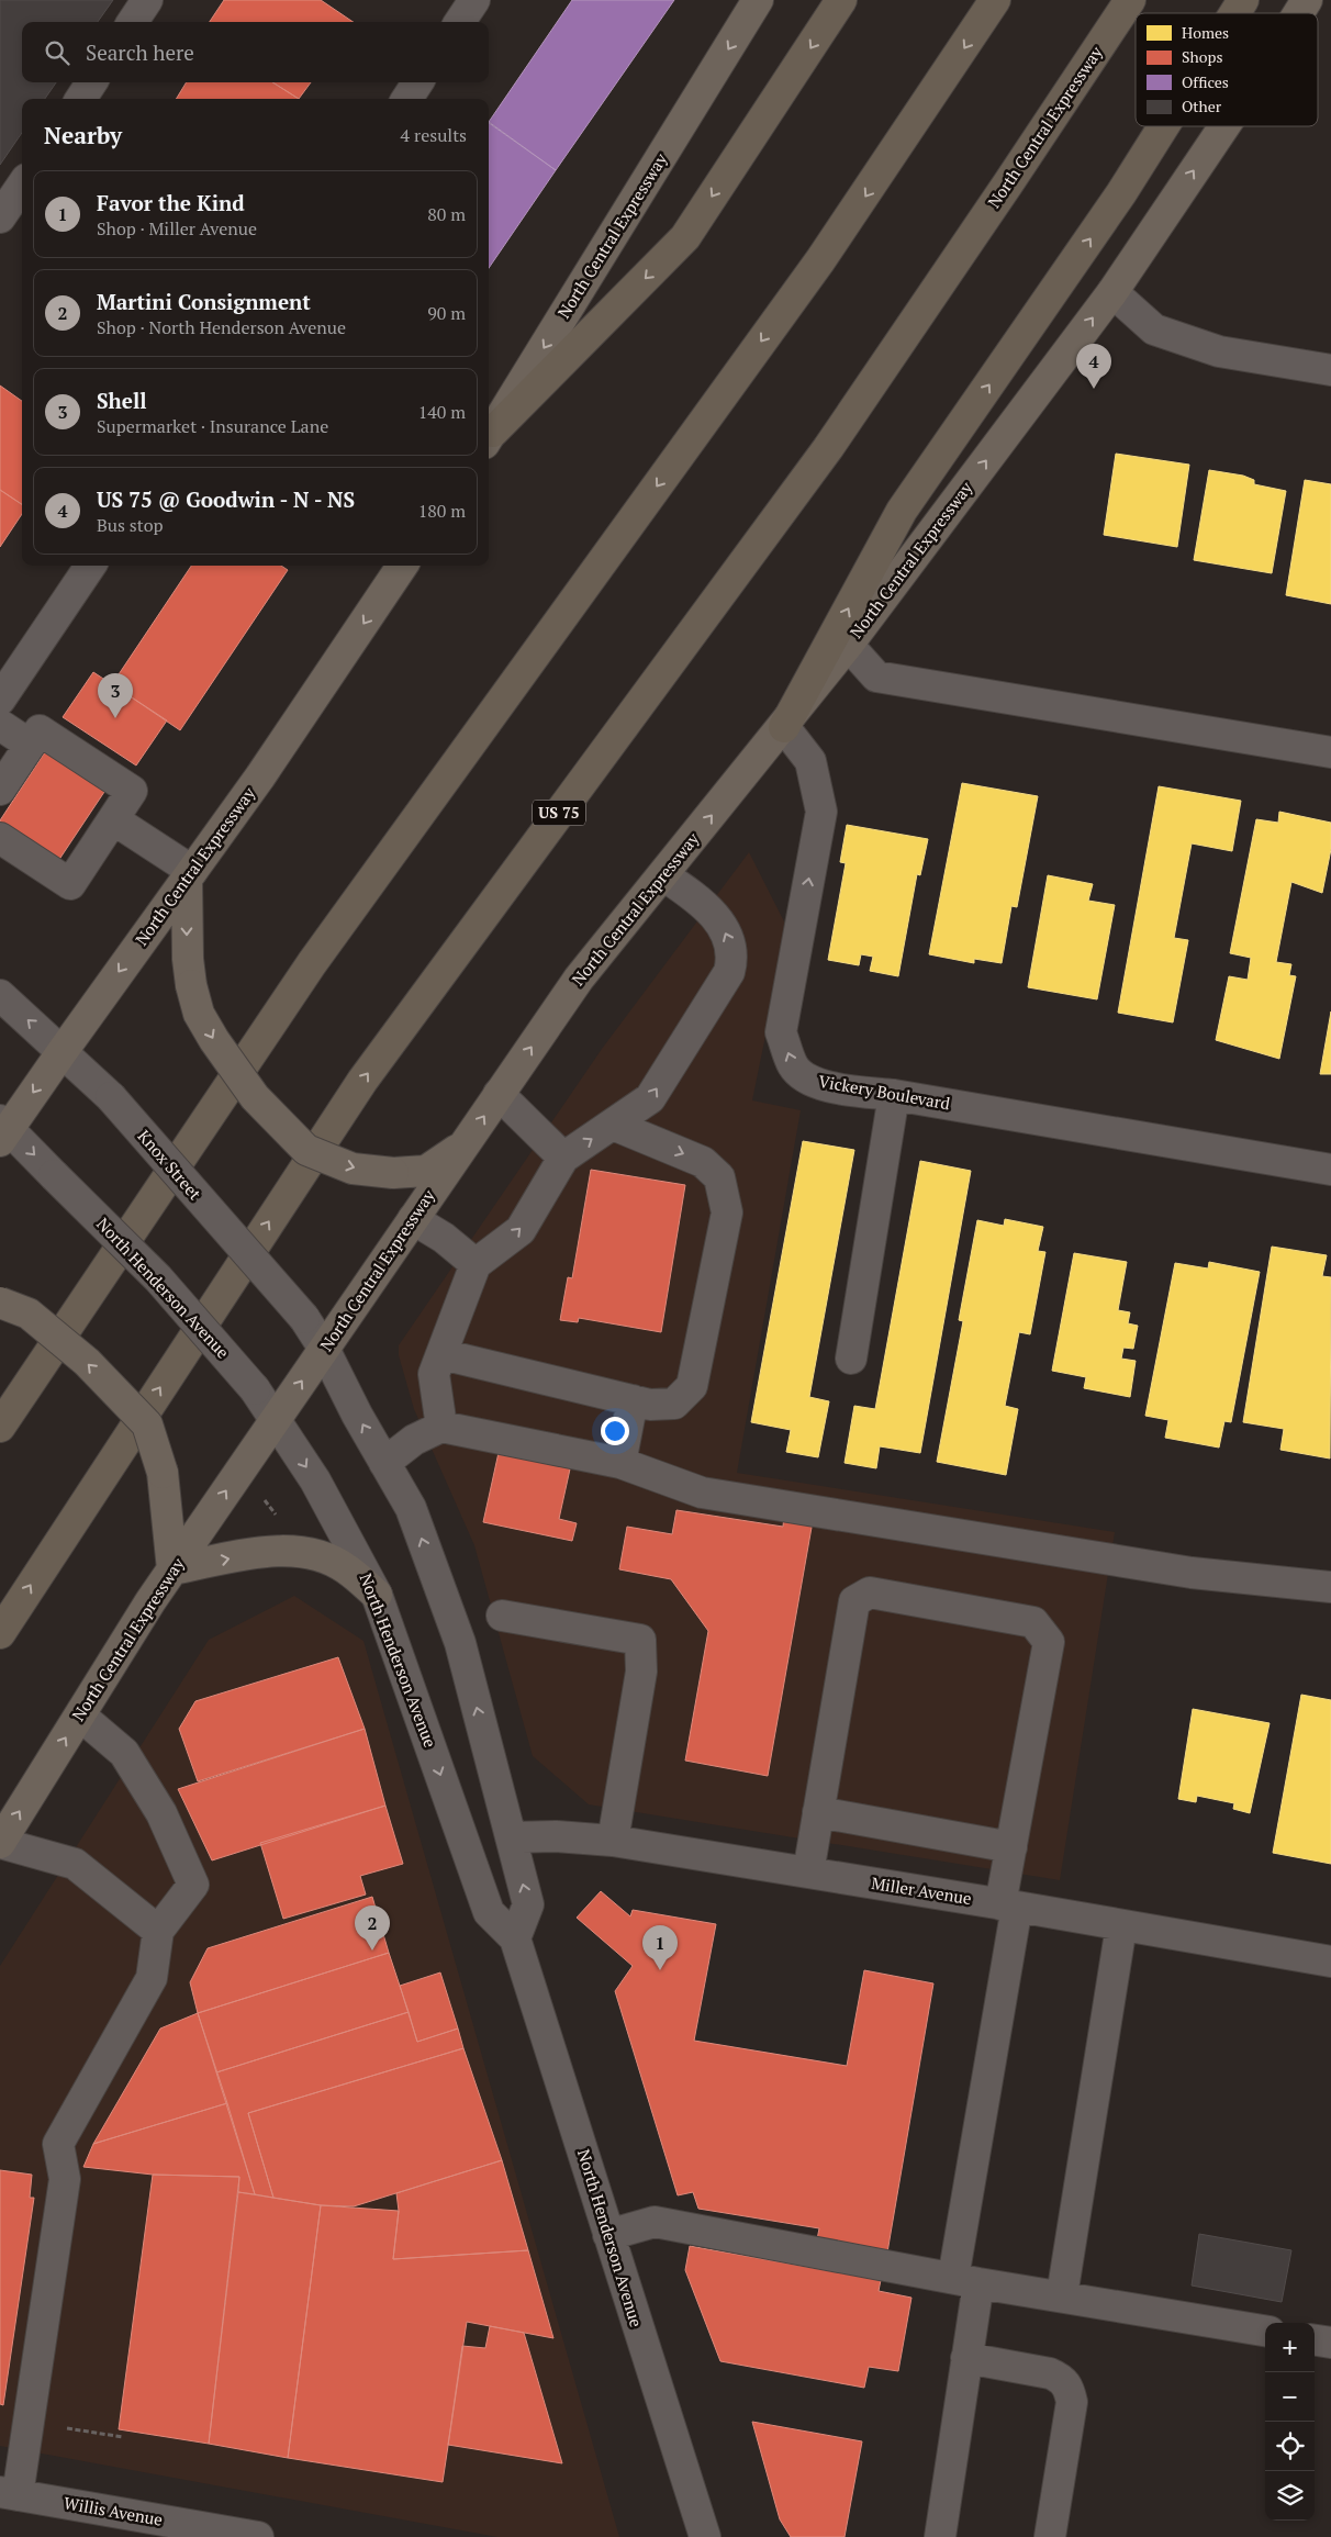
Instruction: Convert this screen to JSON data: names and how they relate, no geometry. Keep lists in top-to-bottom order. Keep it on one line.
{"streets":{"highway":["North Central Expressway","US 75"],"street":["Vickery Boulevard","Knox Street","North Henderson Avenue","Miller Avenue","Willis Avenue"]},"crossings":[["North Central Expressway","Vickery Boulevard"],["North Central Expressway","Knox Street"],["North Central Expressway","North Henderson Avenue"]],"one_way":["Vickery Boulevard"],"legend":["Homes","Shops","Offices","Other"],"page":{"search":"Search here","heading":["Nearby","4 results"],"list":[{"mark":"1","name":"Favor the Kind","note":"Shop · Miller Avenue","value":"80 m"},{"mark":"2","name":"Martini Consignment","note":"Shop · North Henderson Avenue","value":"90 m"},{"mark":"3","name":"Shell","note":"Supermarket · Insurance Lane","value":"140 m"},{"mark":"4","name":"US 75 @ Goodwin - N - NS","note":"Bus stop","value":"180 m"}],"pins":["4","3","2","1"],"map_buttons":["+","−"]}}
